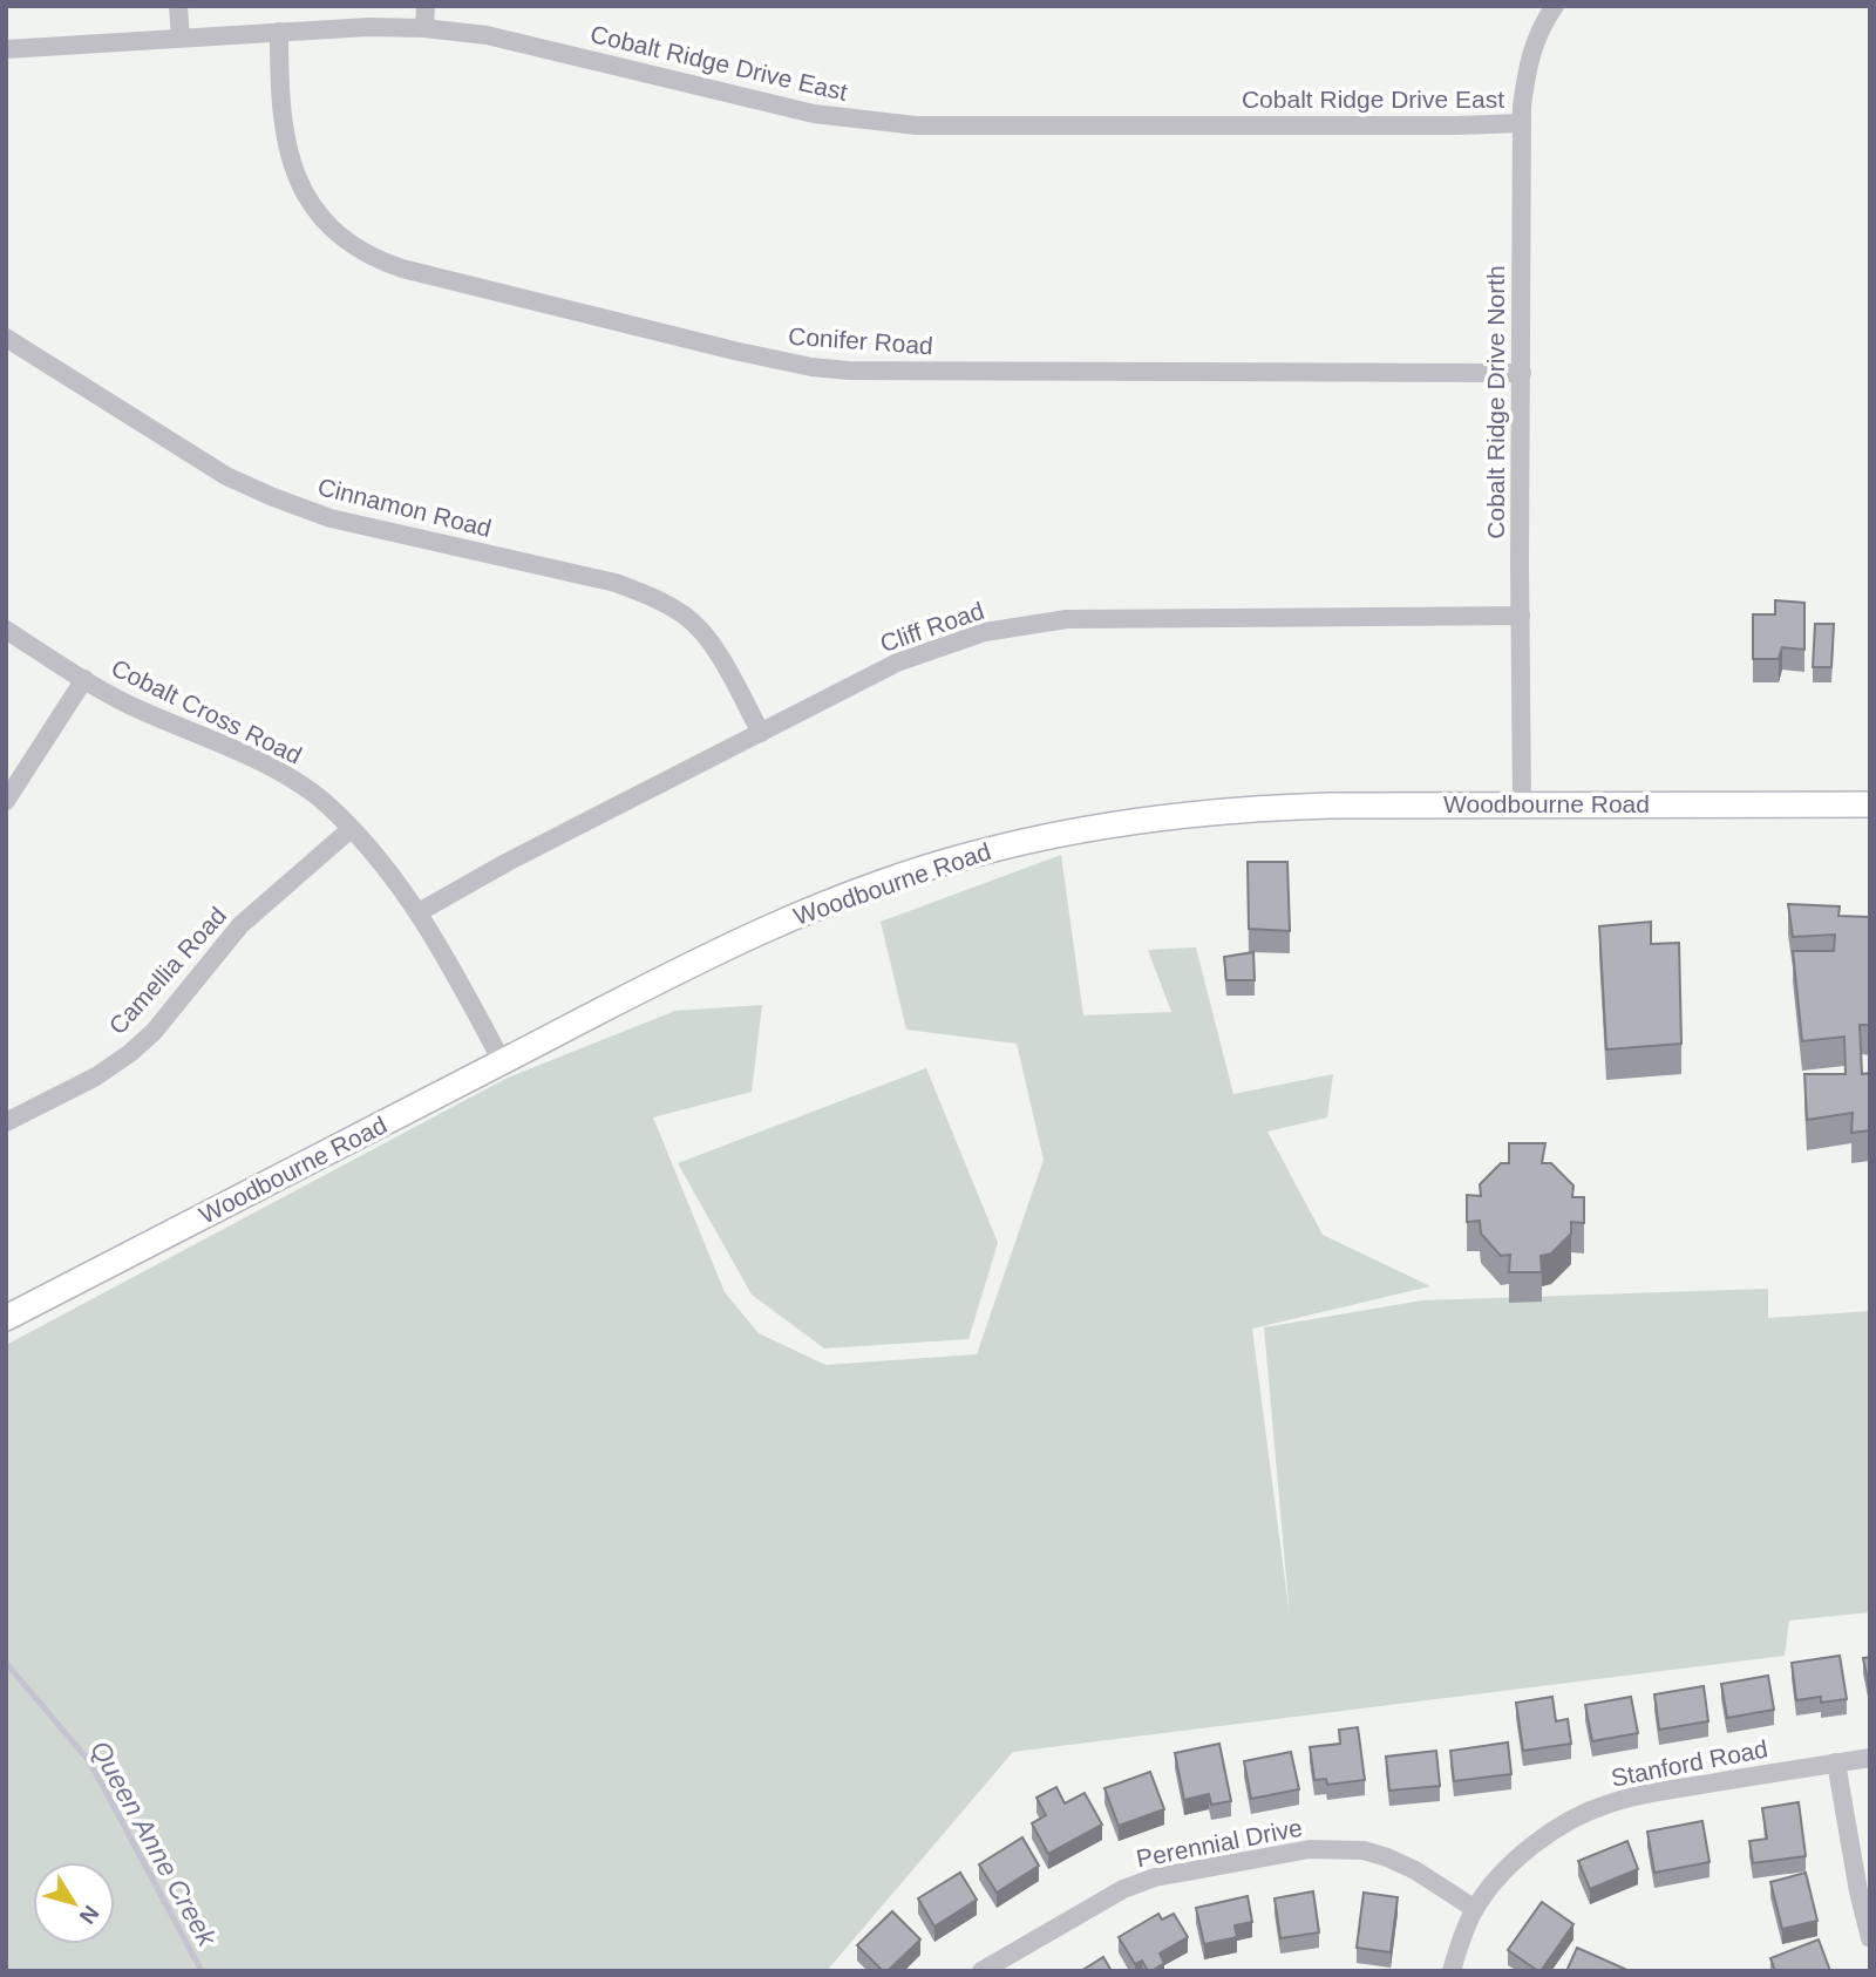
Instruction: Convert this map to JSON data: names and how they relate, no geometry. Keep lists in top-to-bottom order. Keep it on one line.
{"streets":{"main road":["Woodbourne Road"],"street":["Cobalt Ridge Drive East","Conifer Road","Cobalt Ridge Drive North","Cinnamon Road","Cliff Road","Cobalt Cross Road","Camellia Road","Stanford Road","Perennial Drive"]},"crossings":[["Cobalt Ridge Drive East","Conifer Road"],["Cobalt Ridge Drive East","Cobalt Ridge Drive North"],["Conifer Road","Cobalt Ridge Drive North"],["Cobalt Ridge Drive North","Cliff Road"],["Cobalt Ridge Drive North","Woodbourne Road"],["Cinnamon Road","Cliff Road"],["Cliff Road","Cobalt Cross Road"],["Cobalt Cross Road","Woodbourne Road"],["Cobalt Cross Road","Camellia Road"],["Stanford Road","Perennial Drive"]],"water":["Queen Anne Creek"],"north":"bottom right"}
